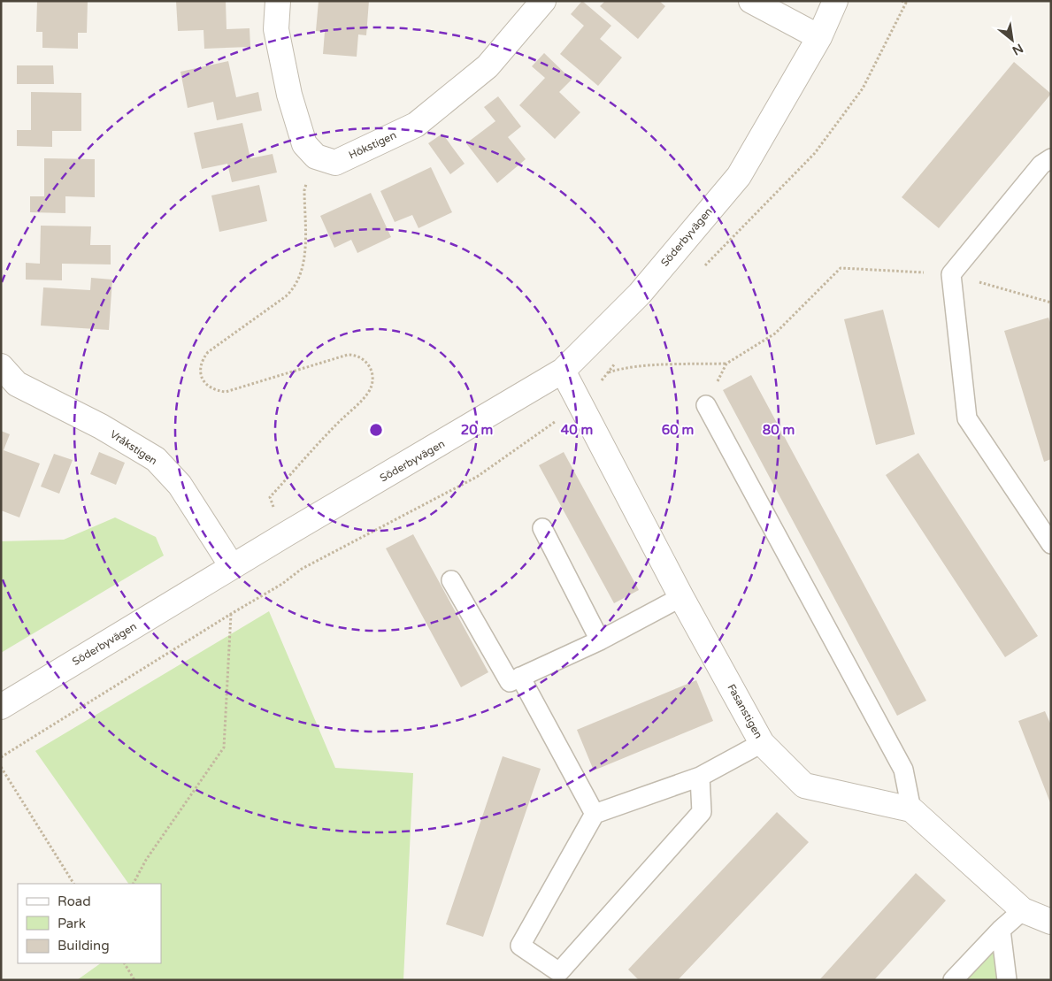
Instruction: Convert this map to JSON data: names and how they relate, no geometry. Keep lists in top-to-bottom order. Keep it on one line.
{"streets":{"street":["Hökstigen","Söderbyvägen","Vråkstigen","Fasanstigen"]},"crossings":[["Söderbyvägen","Vråkstigen"],["Söderbyvägen","Fasanstigen"]],"legend":["Road","Park","Building"],"north":"bottom right","rings":["20 m","40 m","60 m","80 m"]}
